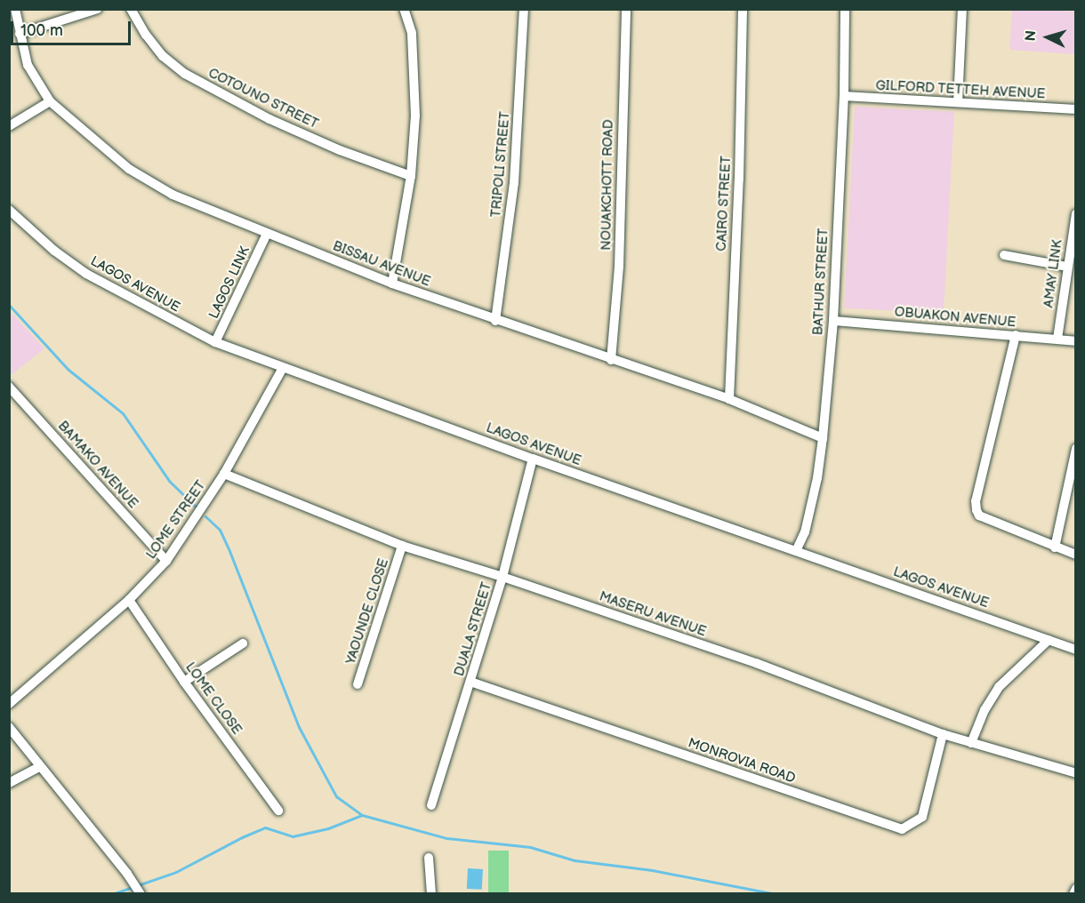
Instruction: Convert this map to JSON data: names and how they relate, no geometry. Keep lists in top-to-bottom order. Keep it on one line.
{"streets":{"street":["GILFORD TETTEH AVENUE","COTOUNO STREET","TRIPOLI STREET","NOUAKCHOTT ROAD","CAIRO STREET","BISSAU AVENUE","AMAY LINK","BATHUR STREET","LAGOS LINK","LAGOS AVENUE","OBUAKON AVENUE","BAMAKO AVENUE","LOME STREET","YAOUNDE CLOSE","MASERU AVENUE","DUALA STREET","LOME CLOSE","MONROVIA ROAD"]},"crossings":[["GILFORD TETTEH AVENUE","BATHUR STREET"],["TRIPOLI STREET","BISSAU AVENUE"],["NOUAKCHOTT ROAD","BISSAU AVENUE"],["CAIRO STREET","BISSAU AVENUE"],["BISSAU AVENUE","BATHUR STREET"],["BISSAU AVENUE","LAGOS LINK"],["AMAY LINK","OBUAKON AVENUE"],["BATHUR STREET","LAGOS AVENUE"],["BATHUR STREET","OBUAKON AVENUE"],["LAGOS LINK","LAGOS AVENUE"],["LAGOS AVENUE","LOME STREET"],["LAGOS AVENUE","DUALA STREET"],["BAMAKO AVENUE","LOME STREET"],["LOME STREET","MASERU AVENUE"],["LOME STREET","LOME CLOSE"],["YAOUNDE CLOSE","MASERU AVENUE"],["MASERU AVENUE","DUALA STREET"],["MASERU AVENUE","MONROVIA ROAD"],["DUALA STREET","MONROVIA ROAD"]],"scale_bar":"100 m","north":"left"}
